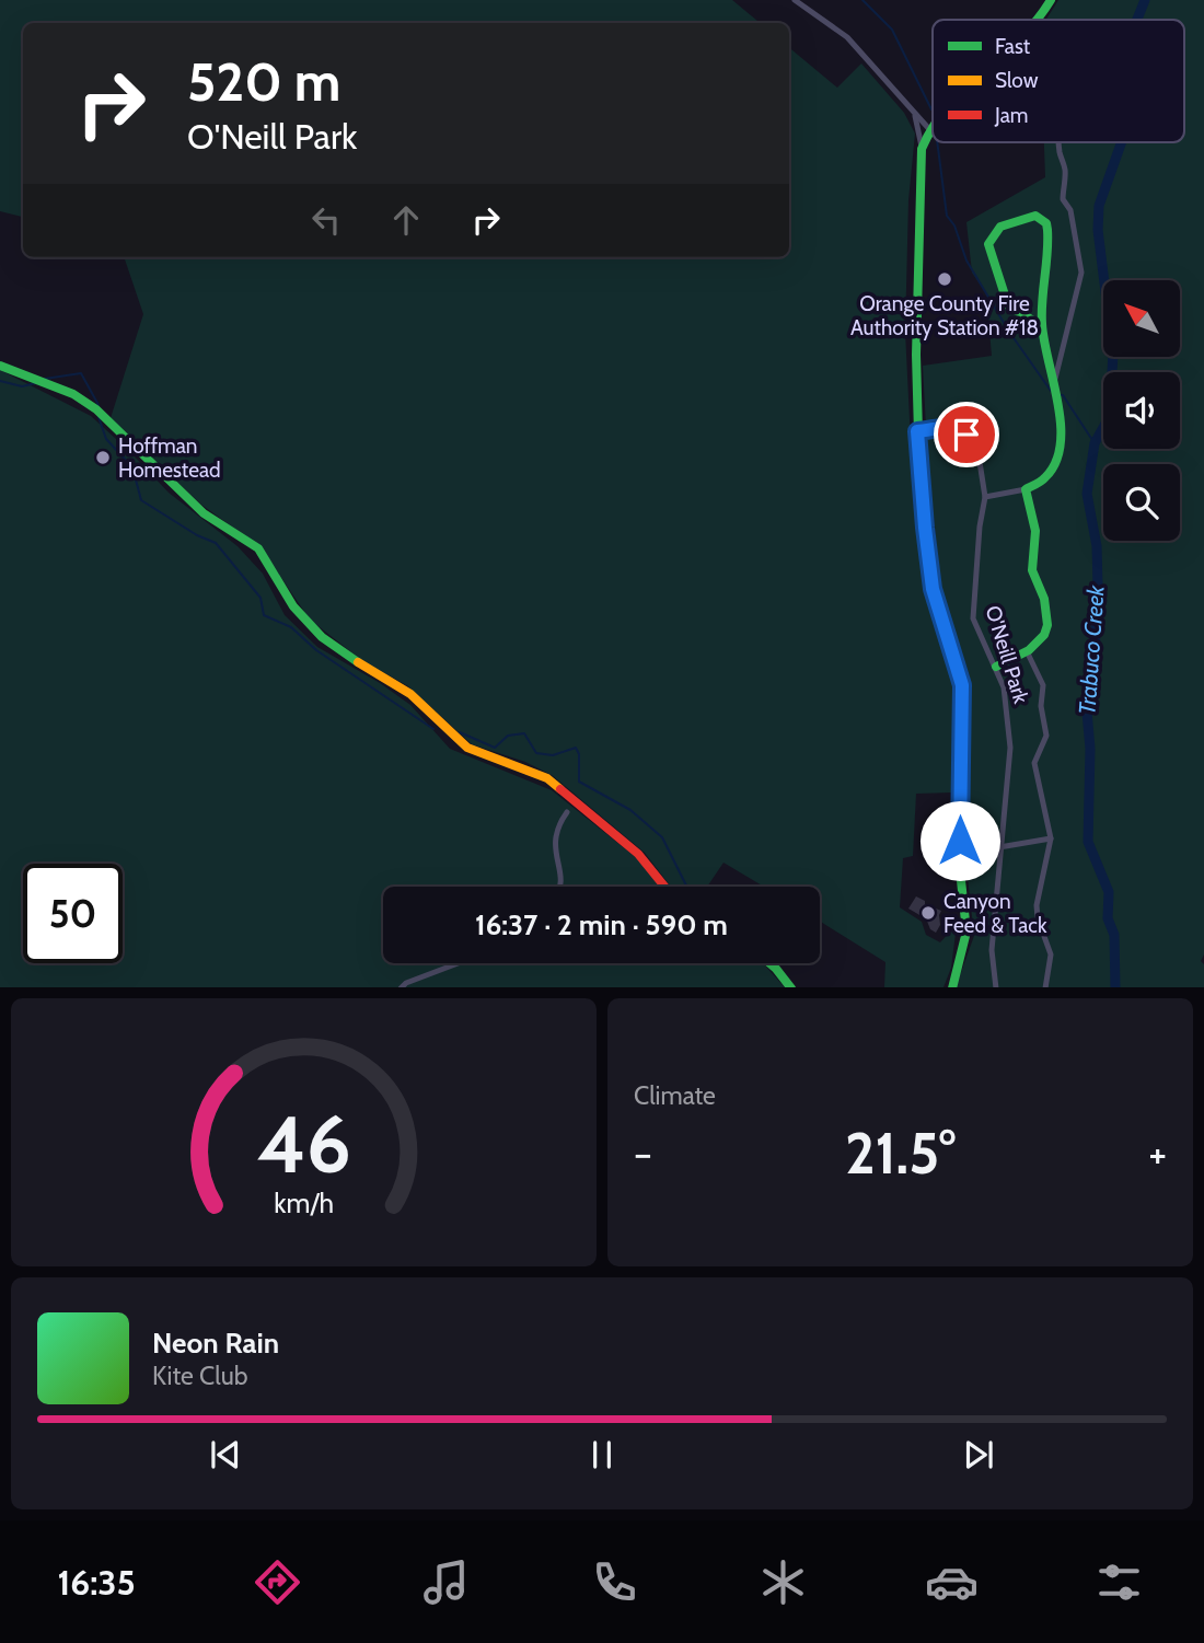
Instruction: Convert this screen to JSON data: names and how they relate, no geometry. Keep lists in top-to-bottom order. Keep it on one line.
{"streets":{"street":["O'Neill Park"]},"water":["Trabuco Creek"],"places":["Orange County Fire Authority Station #18","Hoffman Homestead","Canyon Feed & Tack"],"legend":["Fast","Slow","Jam"],"north":"top left","page":{"turn":["520 m","O'Neill Park"],"limit":"50","trip":"16:37 · 2 min · 590 m","tile":"Climate","heat":["−","21.5°","+"],"song":["Neon Rain","Kite Club"],"tabs":"16:35","gauge":["46","km/h"]}}
